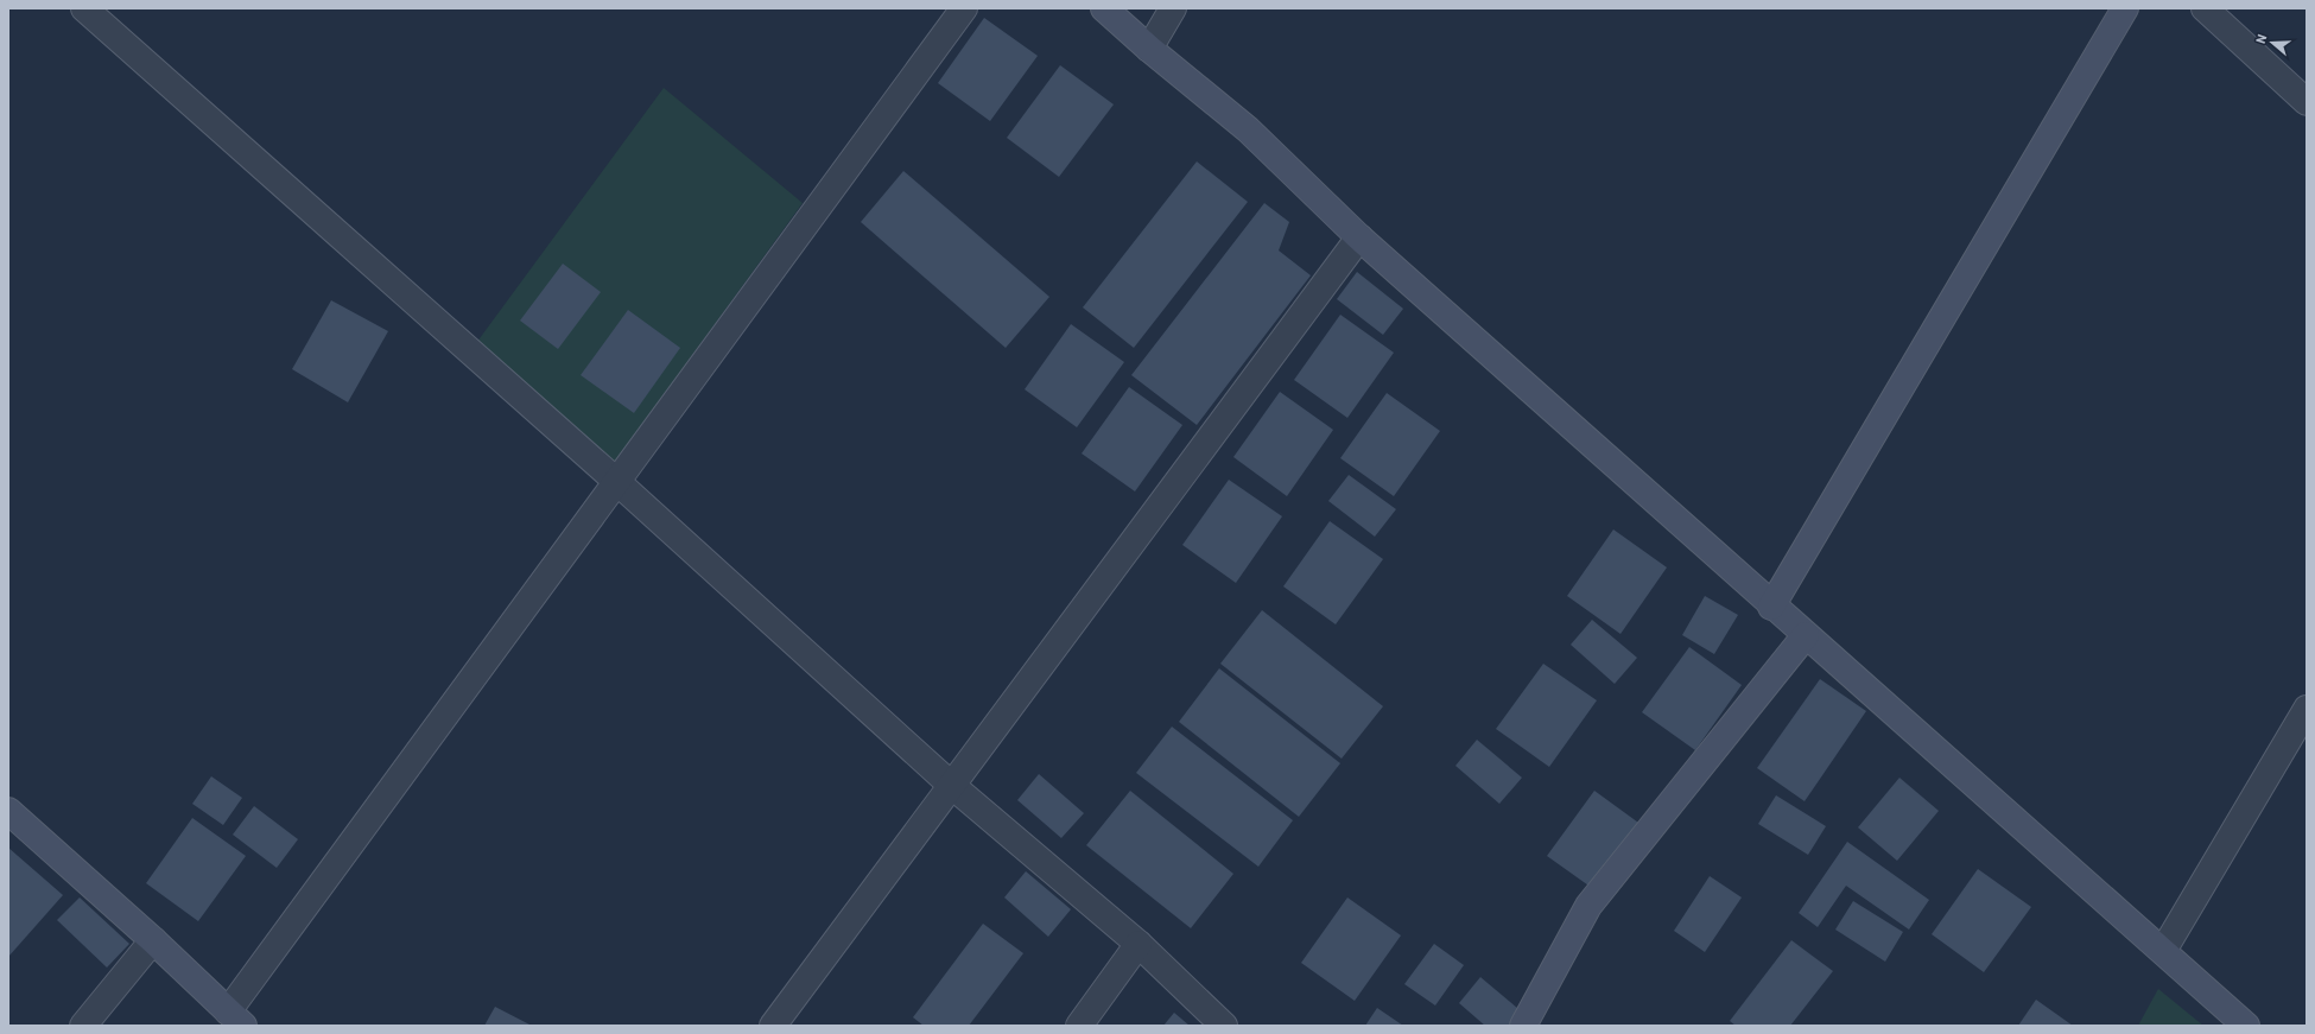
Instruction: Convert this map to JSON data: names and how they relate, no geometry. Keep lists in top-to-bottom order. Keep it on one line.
{"north":"left"}
